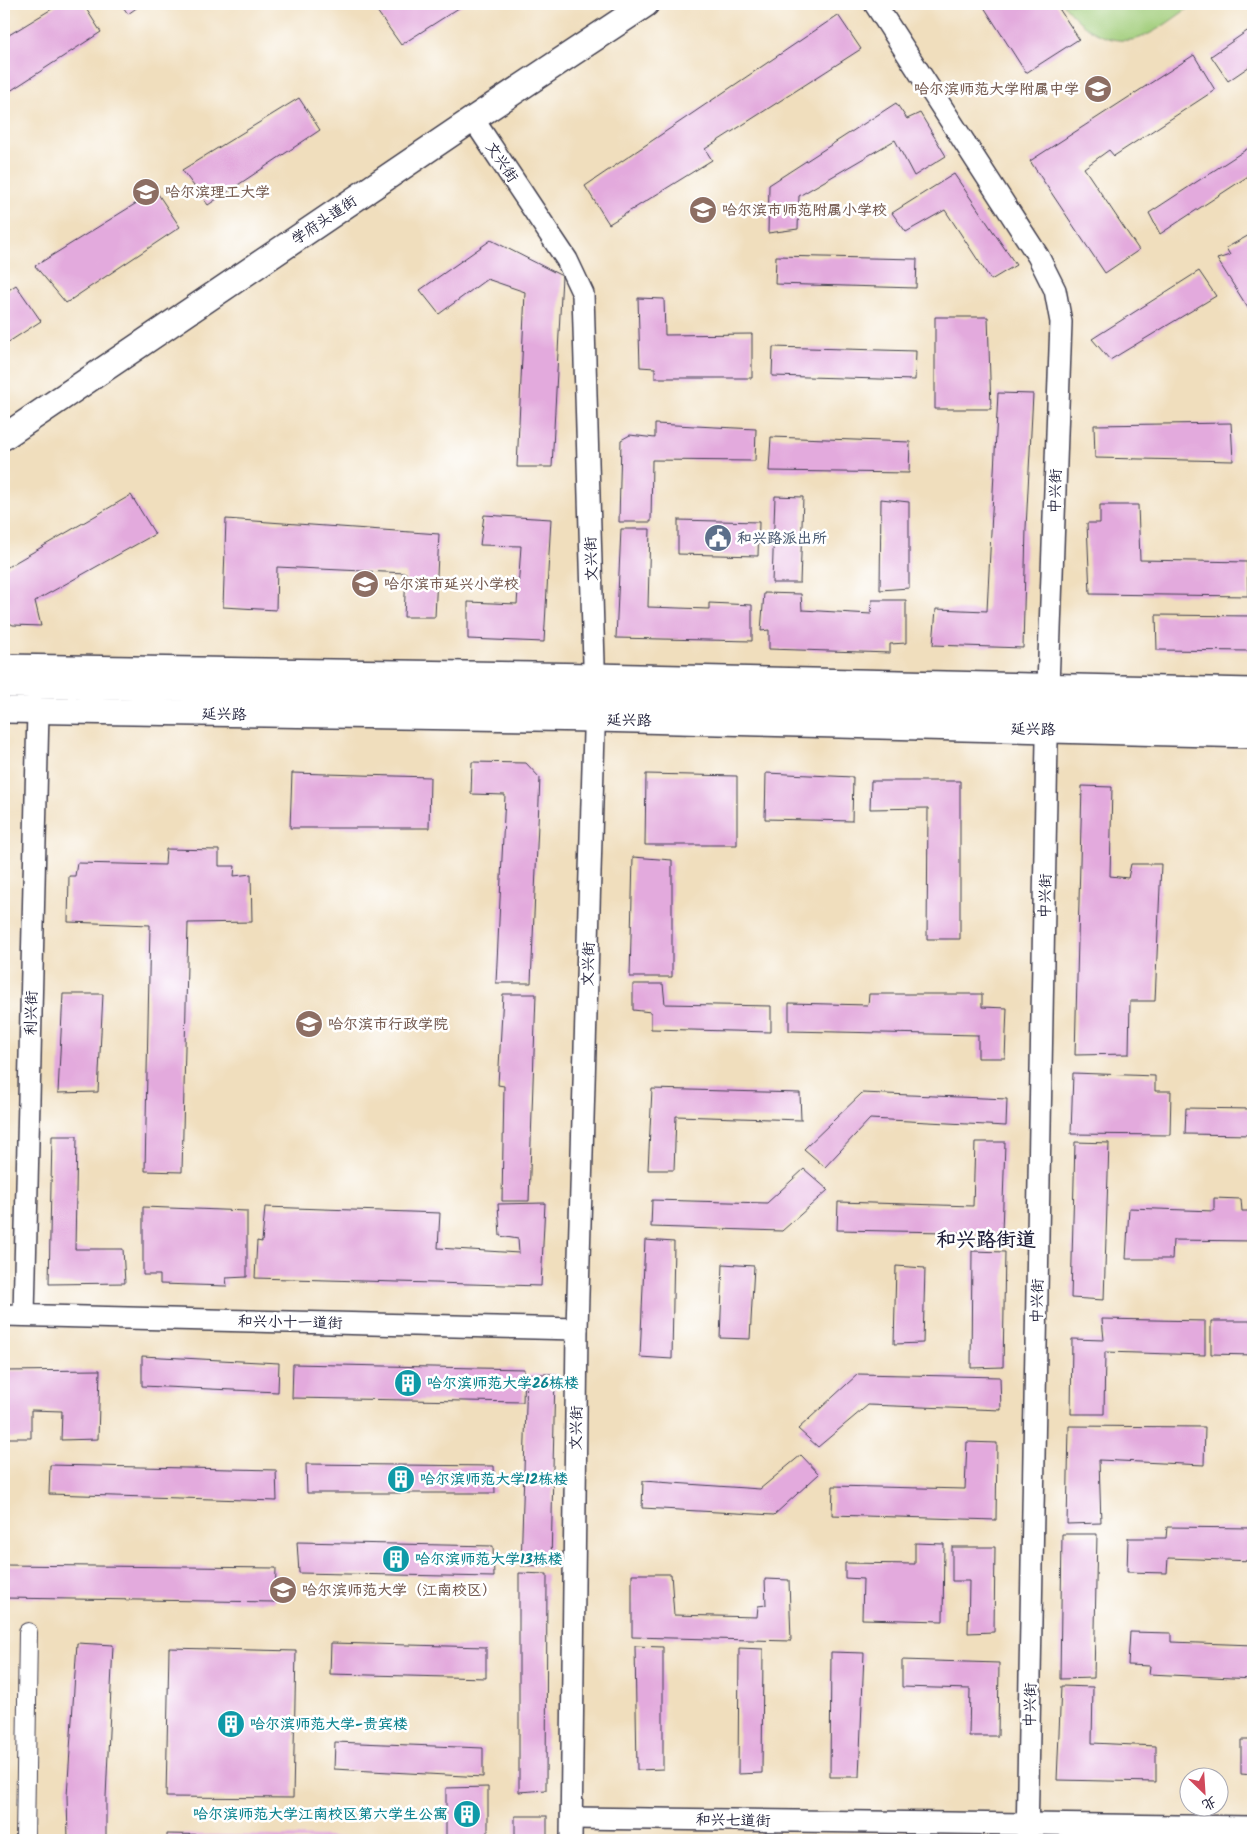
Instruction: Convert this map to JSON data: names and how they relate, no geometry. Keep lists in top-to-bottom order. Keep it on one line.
{"streets":{"main road":["学府头道街","延兴路"],"street":["文兴街","中兴街","利兴街","和兴小十一道街","和兴七道街"]},"crossings":[["文兴街","学府头道街"],["文兴街","延兴路"],["文兴街","和兴小十一道街"],["文兴街","和兴七道街"],["中兴街","延兴路"],["中兴街","和兴七道街"],["延兴路","利兴街"],["利兴街","和兴小十一道街"]],"districts":["和兴路街道"],"places":{"school or university":["哈尔滨师范大学附属中学","哈尔滨理工大学","哈尔滨市师范附属小学校","哈尔滨市延兴小学校","哈尔滨市行政学院","哈尔滨师范大学（江南校区）"],"public building":["和兴路派出所"],"building":["哈尔滨师范大学26栋楼","哈尔滨师范大学12栋楼","哈尔滨师范大学13栋楼","哈尔滨师范大学-贵宾楼","哈尔滨师范大学江南校区第六学生公寓"]},"north":"bottom right"}
